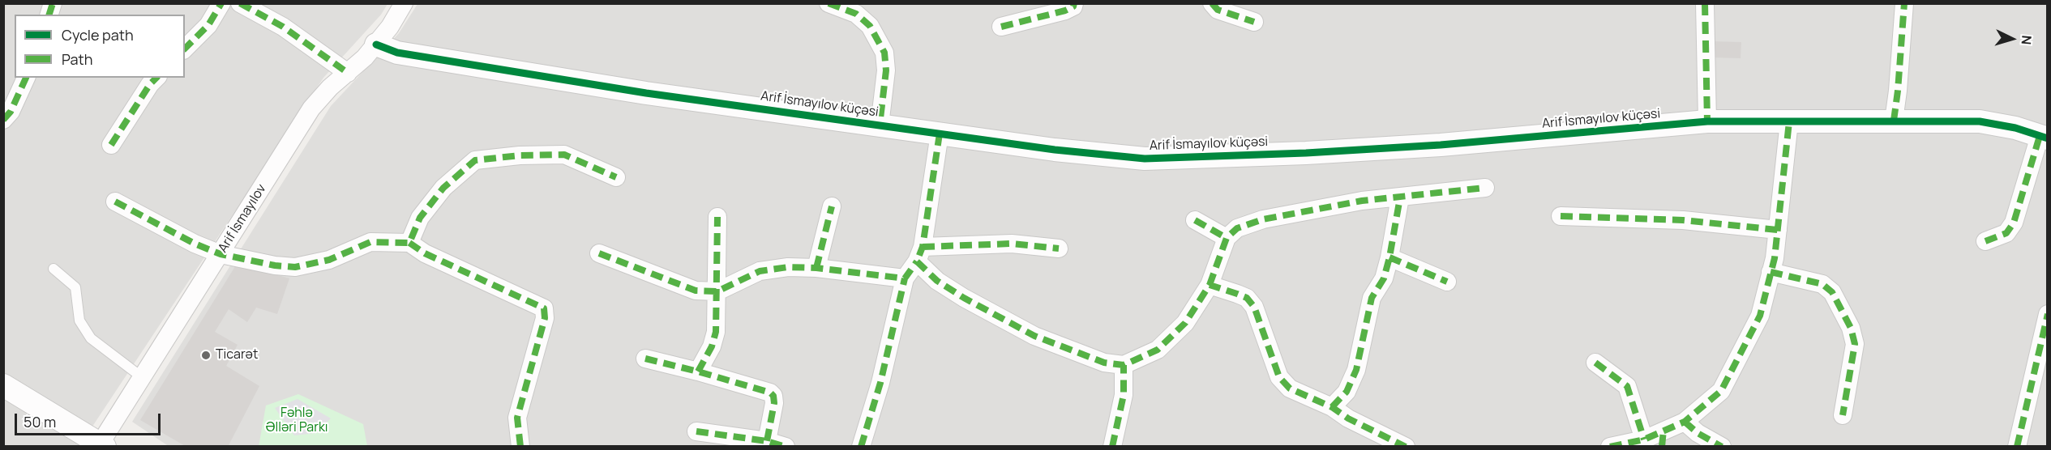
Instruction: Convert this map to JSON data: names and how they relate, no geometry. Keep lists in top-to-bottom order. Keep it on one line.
{"streets":{"street":["Arif İsmayılov küçəsi","Arif İsmayılov"]},"crossings":[["Arif İsmayılov küçəsi","Arif İsmayılov"]],"parks":["Fəhlə Əlləri Parkı"],"places":["Ticarət"],"legend":["Cycle path","Path"],"scale_bar":"50 m","north":"right"}
